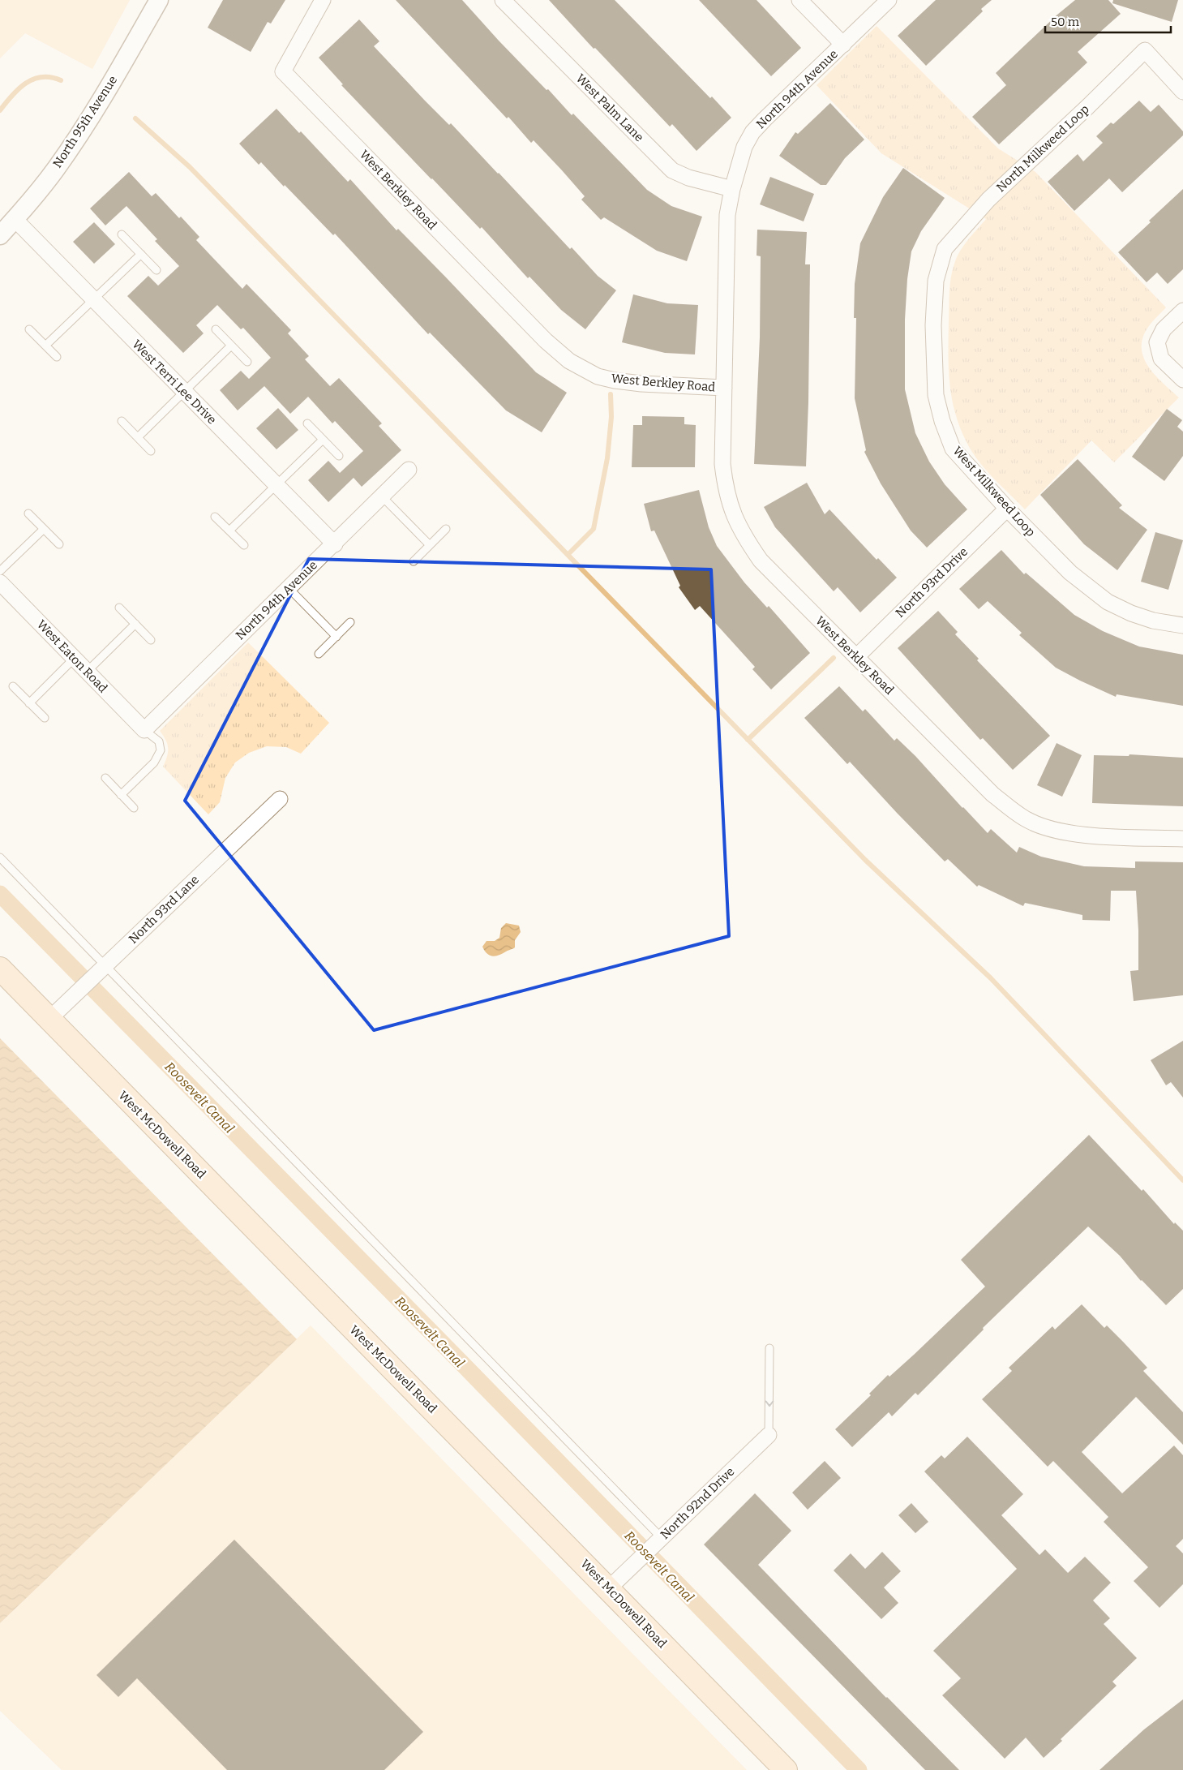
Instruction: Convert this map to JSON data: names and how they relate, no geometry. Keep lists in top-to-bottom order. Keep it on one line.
{"streets":{"main road":["West McDowell Road"],"street":["North 94th Avenue","West Palm Lane","North 95th Avenue","North Milkweed Loop","West Berkley Road","West Terri Lee Drive","West Milkweed Loop","North 93rd Drive","West Eaton Road","North 93rd Lane","North 92nd Drive"]},"crossings":[["North 94th Avenue","West Palm Lane"],["North 94th Avenue","West Berkley Road"],["North 94th Avenue","West Terri Lee Drive"],["North 94th Avenue","West Eaton Road"],["North 95th Avenue","West Terri Lee Drive"],["North Milkweed Loop","West Milkweed Loop"],["West Berkley Road","North 93rd Drive"],["West Milkweed Loop","North 93rd Drive"],["North 93rd Lane","West McDowell Road"],["West McDowell Road","North 92nd Drive"]],"water":["Roosevelt Canal"],"scale_bar":"50 m"}
